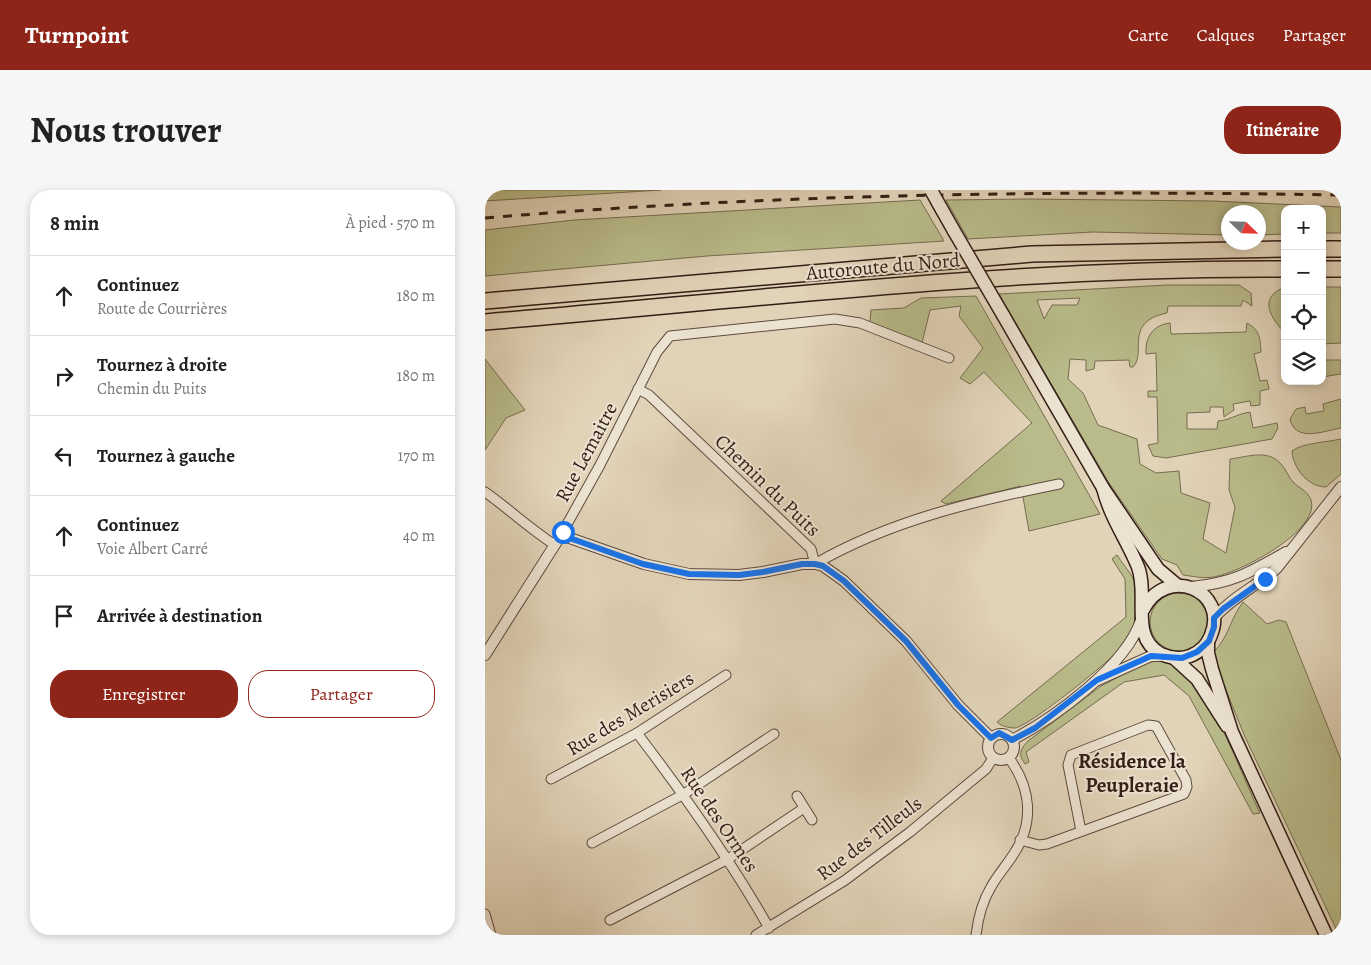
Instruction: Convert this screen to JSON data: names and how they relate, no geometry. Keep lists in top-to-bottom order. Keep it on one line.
{"streets":{"highway":["Autoroute du Nord"],"street":["Rue Lemaitre","Chemin du Puits","Rue des Merisiers","Rue des Ormes","Rue des Tilleuls"]},"crossings":[["Rue Lemaitre","Chemin du Puits"],["Chemin du Puits","Rue des Tilleuls"],["Rue des Merisiers","Rue des Ormes"],["Rue des Ormes","Rue des Tilleuls"]],"districts":["Résidence la Peupleraie"],"north":"bottom right","page":{"header":"Turnpoint","nav":["Carte","Calques","Partager"],"title":"Nous trouver","buttons":["Itinéraire",["Enregistrer","Partager"]],"heading":["8 min","À pied · 570 m"],"map_buttons":["+","−"],"list":[["Continuez","Route de Courrières","180 m"],["Tournez à droite","Chemin du Puits","180 m"],["Tournez à gauche","170 m"],["Continuez","Voie Albert Carré","40 m"],"Arrivée à destination"]}}
